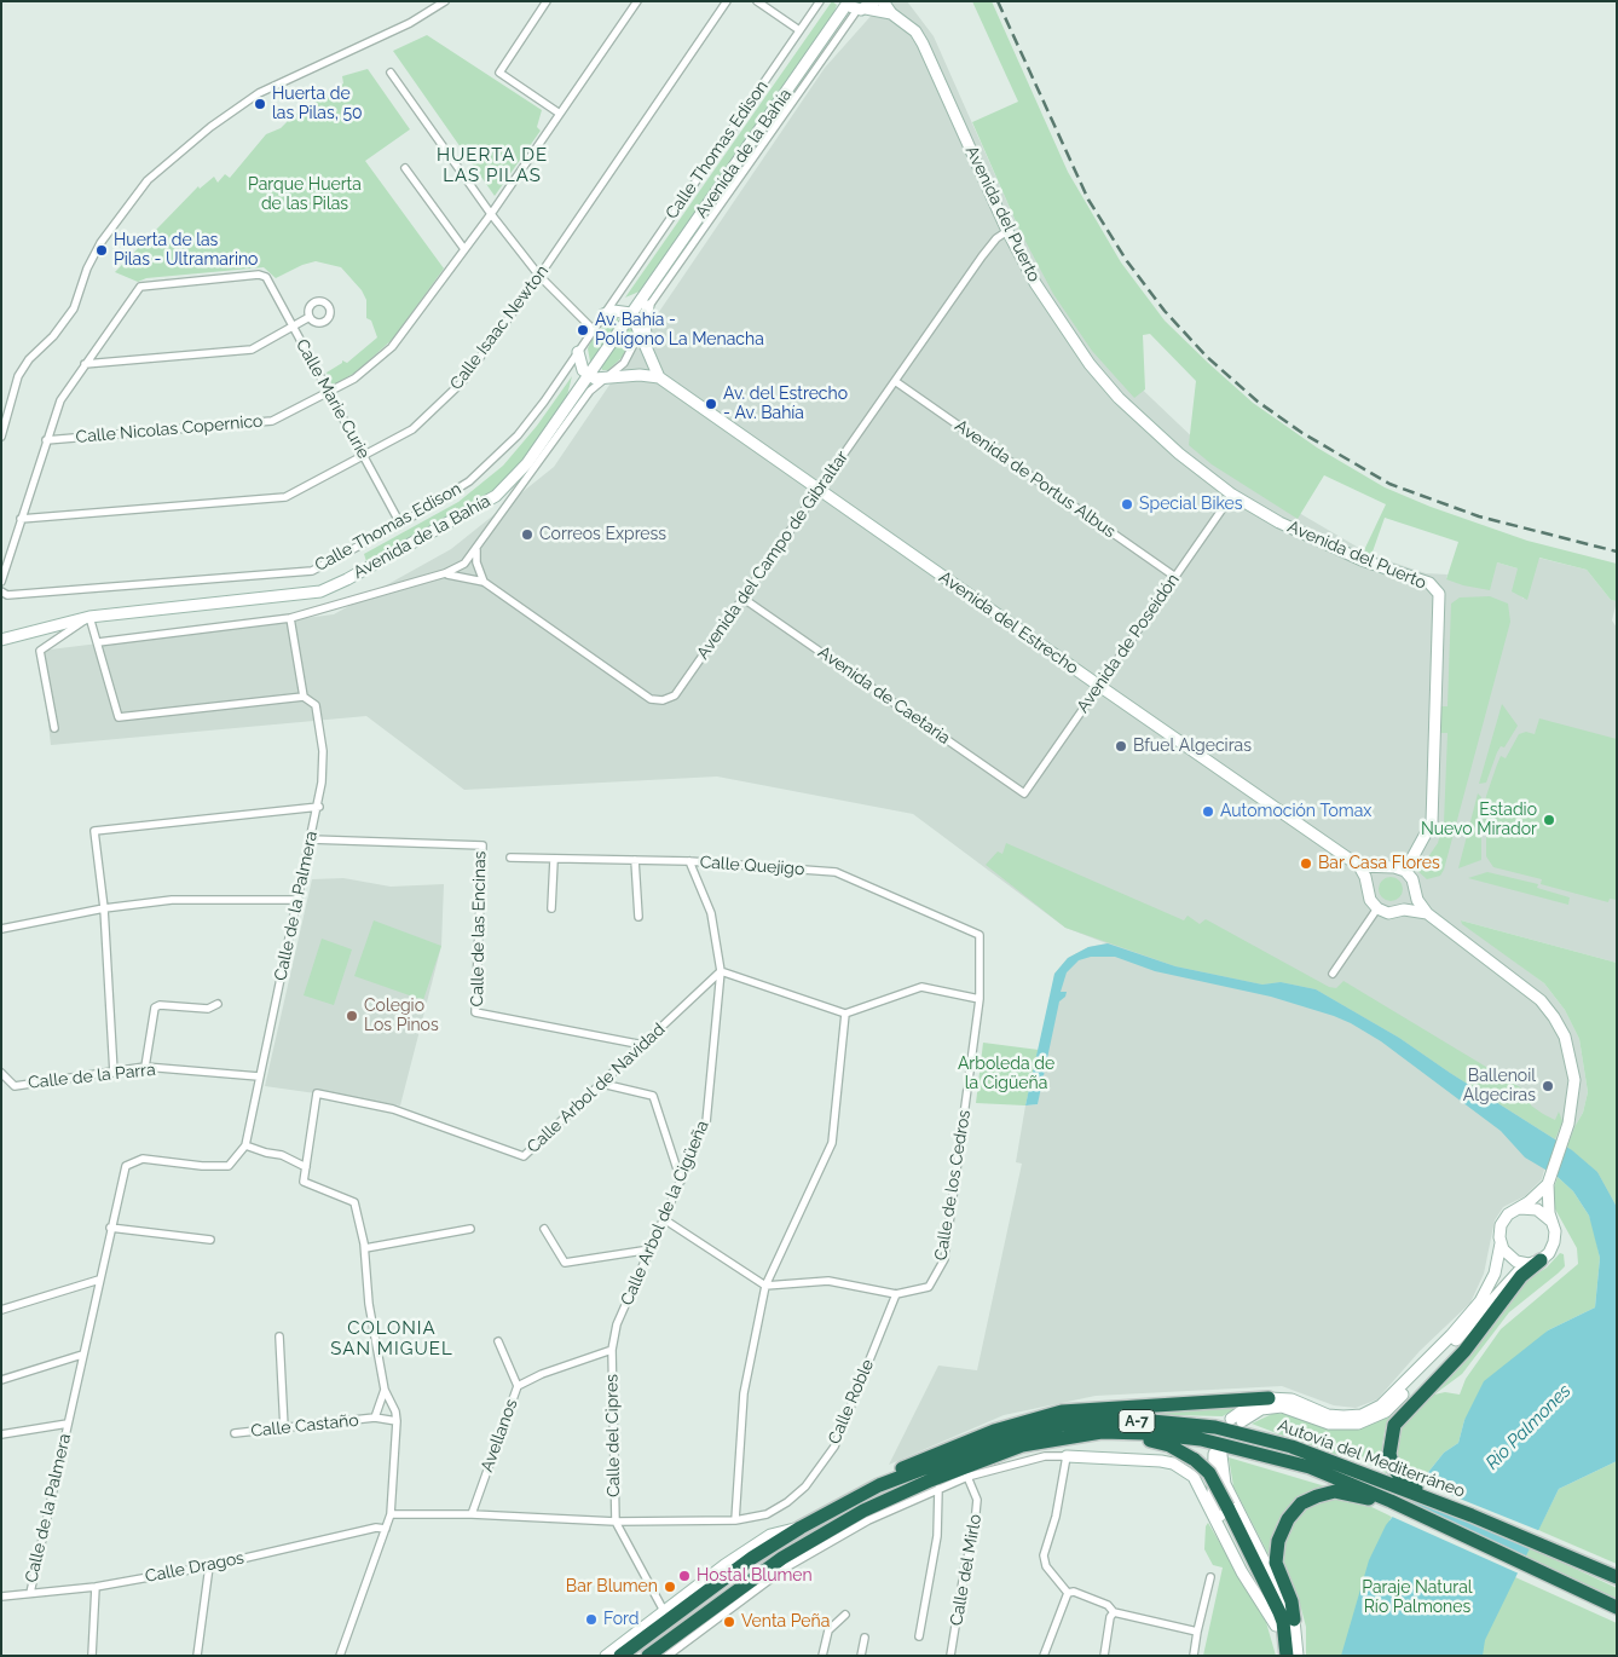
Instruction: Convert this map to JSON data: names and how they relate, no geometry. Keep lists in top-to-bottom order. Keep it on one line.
{"streets":{"highway":["A-7","Autovía del Mediterráneo"],"street":["Calle Thomas Edison","Avenida de la Bahía","Avenida del Puerto","Calle Isaac Newton","Calle Marie Curie","Calle Nicolas Copernico","Avenida de Portus Albus","Avenida del Campo de Gibraltar","Avenida del Estrecho","Avenida de Poseidón","Avenida de Caetaria","Calle Quejigo","Calle de la Palmera","Calle de las Encinas","Calle de la Parra","Calle Arbol de Navidad","Calle de los Cedros","Calle Arbol de la Cigüeña","Calle Roble","Calle Castaño","Avellanos","Calle del Cipres","Calle Dragos","Calle del Mirlo"]},"crossings":[["Calle Thomas Edison","Calle Marie Curie"],["Avenida de la Bahía","Avenida del Campo de Gibraltar"],["Avenida de la Bahía","Calle de la Palmera"],["Avenida del Puerto","Avenida del Campo de Gibraltar"],["Avenida del Puerto","Avenida del Estrecho"],["Avenida del Puerto","Avenida de Poseidón"],["Calle Isaac Newton","Calle Marie Curie"],["Calle Marie Curie","Calle Nicolas Copernico"],["Avenida de Portus Albus","Avenida del Campo de Gibraltar"],["Avenida de Portus Albus","Avenida de Poseidón"],["Avenida del Campo de Gibraltar","Avenida del Estrecho"],["Avenida del Campo de Gibraltar","Avenida de Caetaria"],["Avenida del Estrecho","Avenida de Poseidón"],["Avenida de Poseidón","Avenida de Caetaria"],["Calle Quejigo","Calle de los Cedros"],["Calle Quejigo","Calle Arbol de la Cigüeña"],["Calle de la Palmera","Calle de las Encinas"],["Calle de la Palmera","Calle de la Parra"],["Calle de la Palmera","Calle Dragos"],["Calle de las Encinas","Calle Arbol de Navidad"],["Calle Arbol de Navidad","Calle Arbol de la Cigüeña"],["Calle de los Cedros","Calle Roble"],["Calle Arbol de la Cigüeña","Avellanos"],["Calle Arbol de la Cigüeña","Calle del Cipres"],["Calle Roble","Calle del Cipres"],["Avellanos","Calle del Cipres"]],"districts":["HUERTA DE LAS PILAS","COLONIA SAN MIGUEL"],"water":["Rio Palmones"],"parks":["Parque Huerta de las Pilas","Arboleda de la Cigüeña","Paraje Natural Río Palmones"],"places":["Huerta de las Pilas, 50","Huerta de las Pilas - Ultramarino","Av. Bahía - Polígono La Menacha","Av. del Estrecho - Av. Bahía","Special Bikes","Correos Express","Bfuel Algeciras","Automoción Tomax","Estadio Nuevo Mirador","Bar Casa Flores","Colegio Los Pinos","Ballenoil Algeciras","Hostal Blumen","Bar Blumen","Ford","Venta Peña"]}
